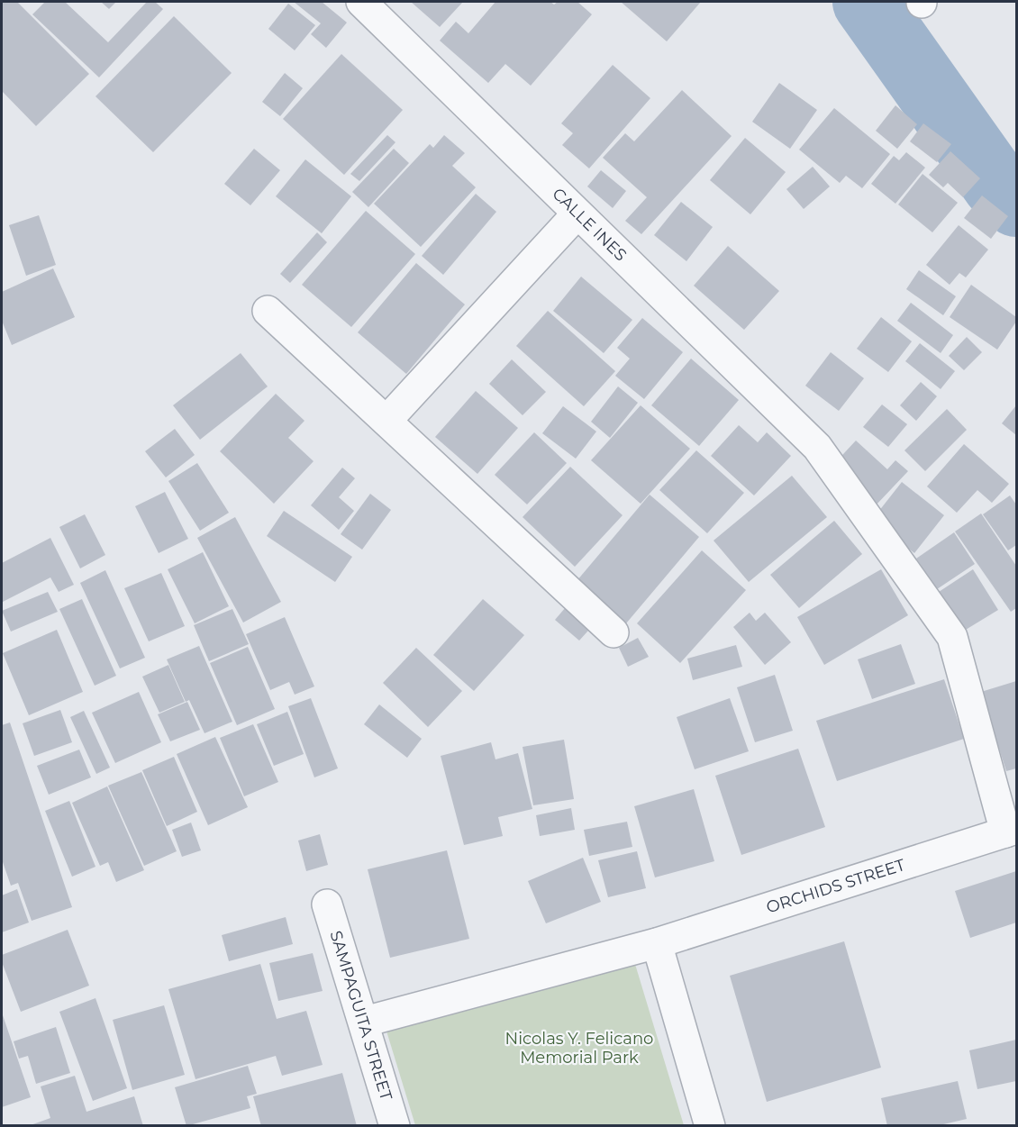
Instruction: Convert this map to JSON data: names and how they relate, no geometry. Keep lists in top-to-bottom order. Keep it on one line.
{"streets":{"street":["CALLE INES","ORCHIDS STREET","SAMPAGUITA STREET"]},"crossings":[["CALLE INES","ORCHIDS STREET"],["ORCHIDS STREET","SAMPAGUITA STREET"]],"parks":["Nicolas Y. Felicano Memorial Park"]}
